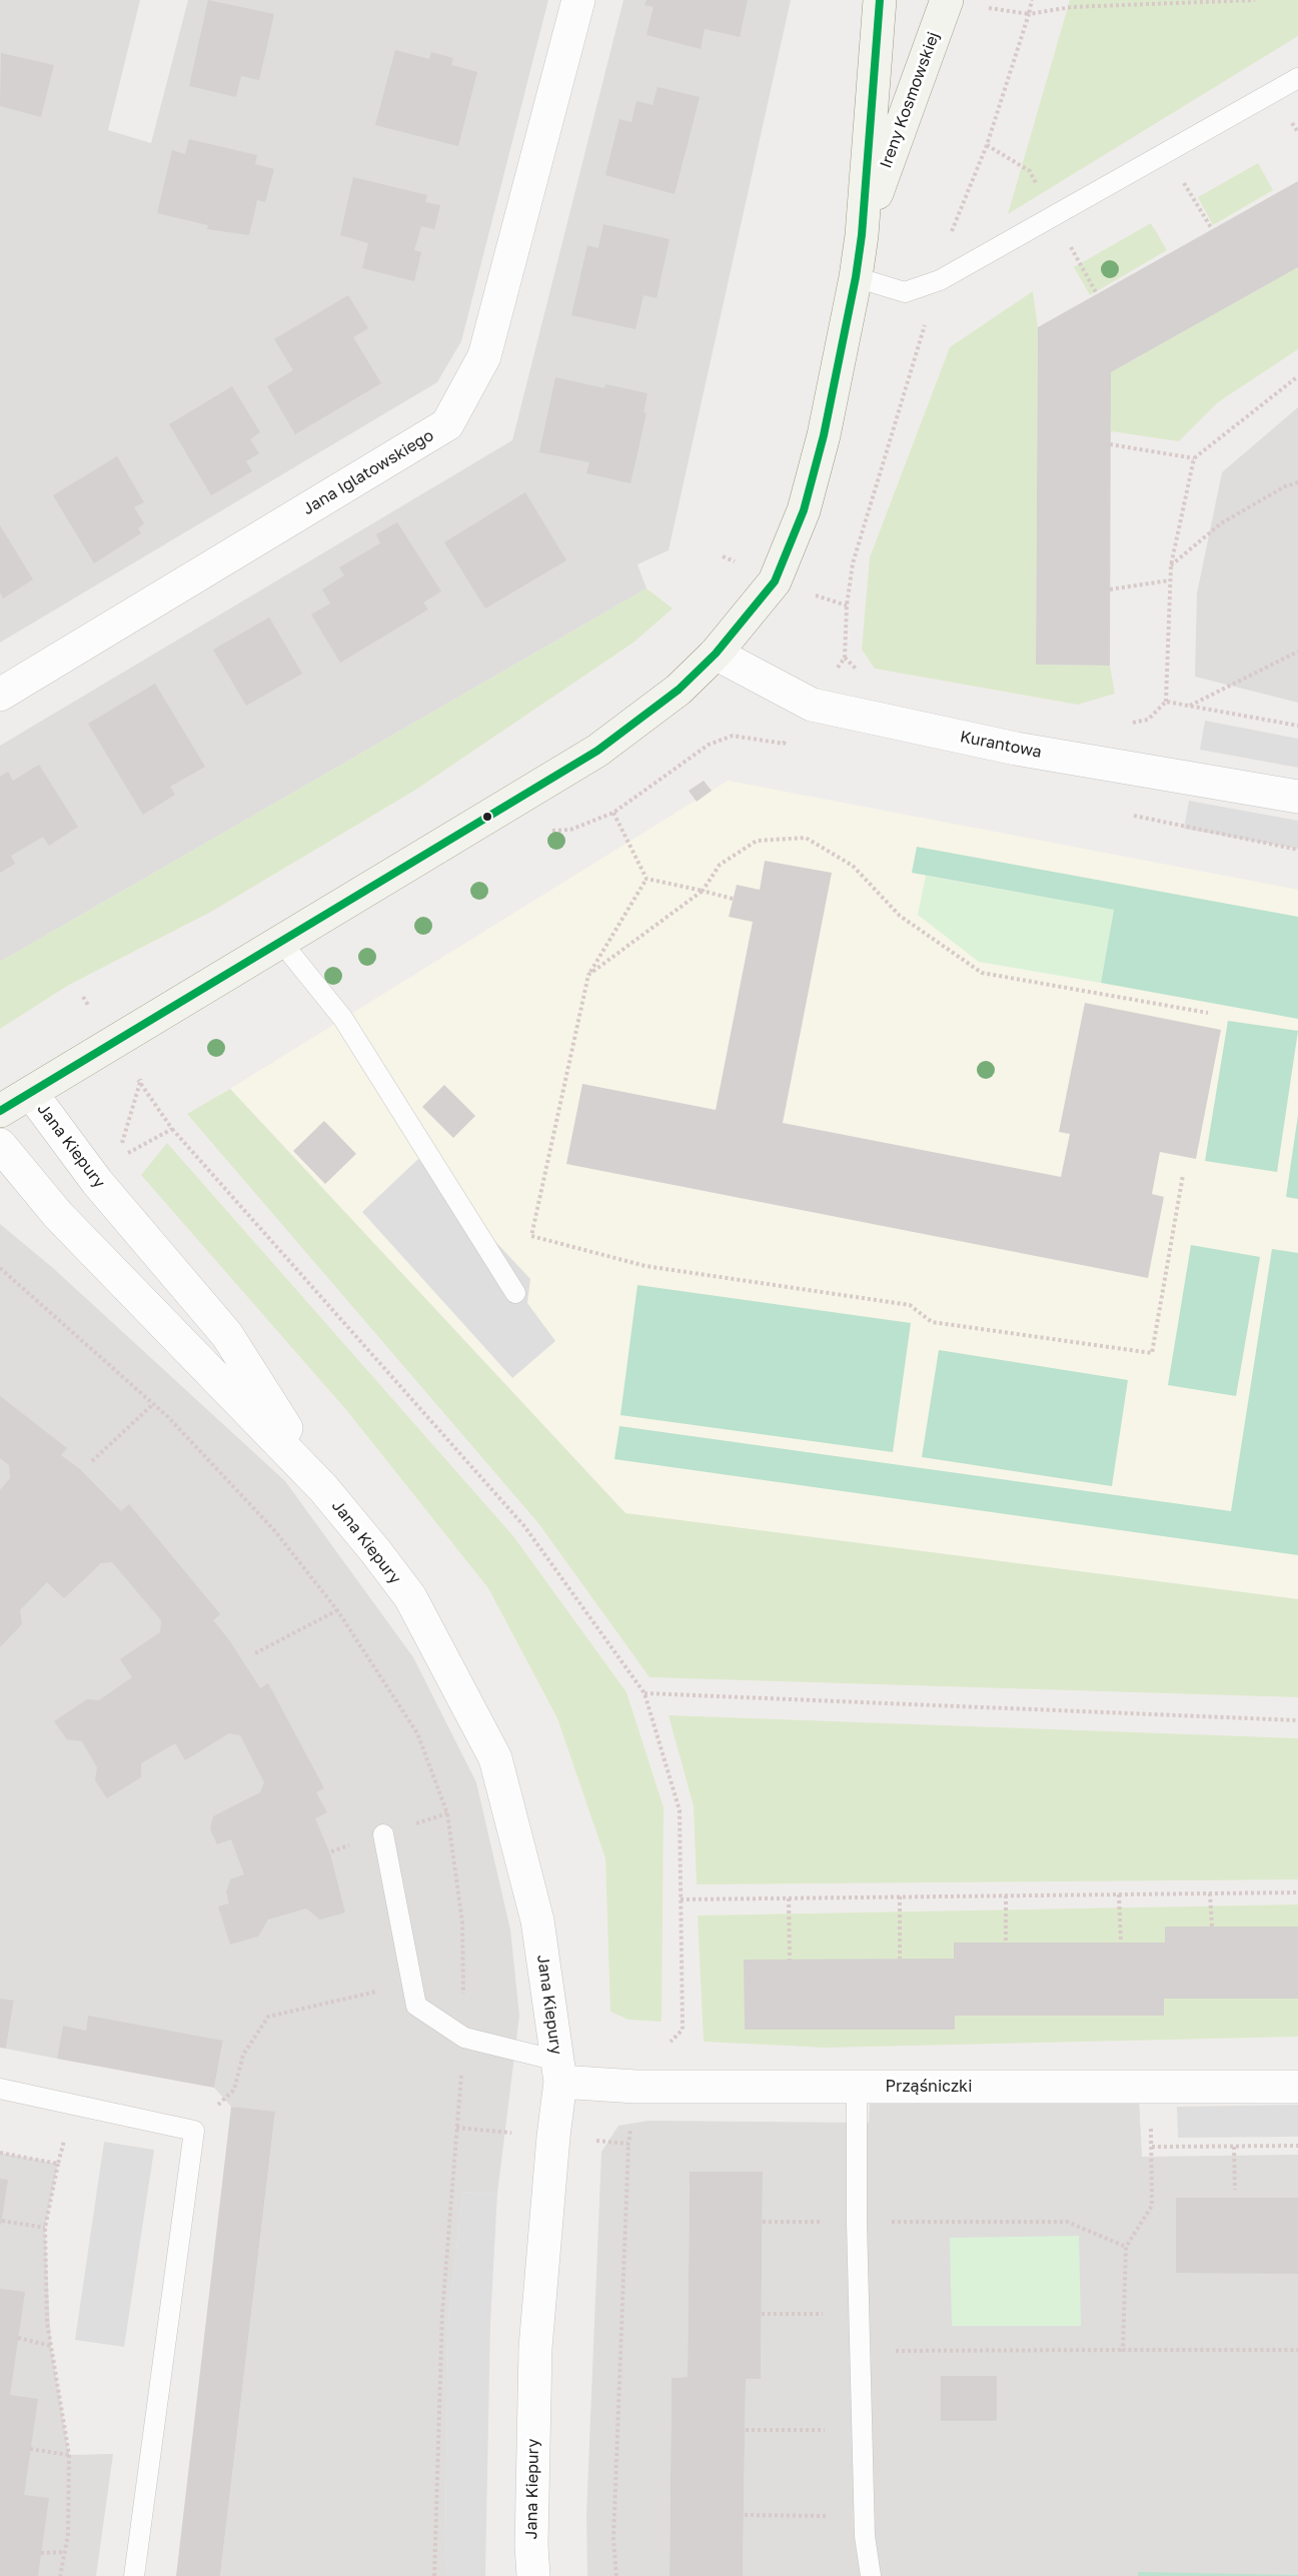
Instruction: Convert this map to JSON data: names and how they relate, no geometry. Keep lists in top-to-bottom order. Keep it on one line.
{"streets":{"street":["Ireny Kosmowskiej","Jana Iglatowskiego","Kurantowa","Jana Kiepury","Prząśniczki"]},"crossings":[["Ireny Kosmowskiej","Kurantowa"],["Ireny Kosmowskiej","Jana Kiepury"],["Jana Kiepury","Prząśniczki"]]}
